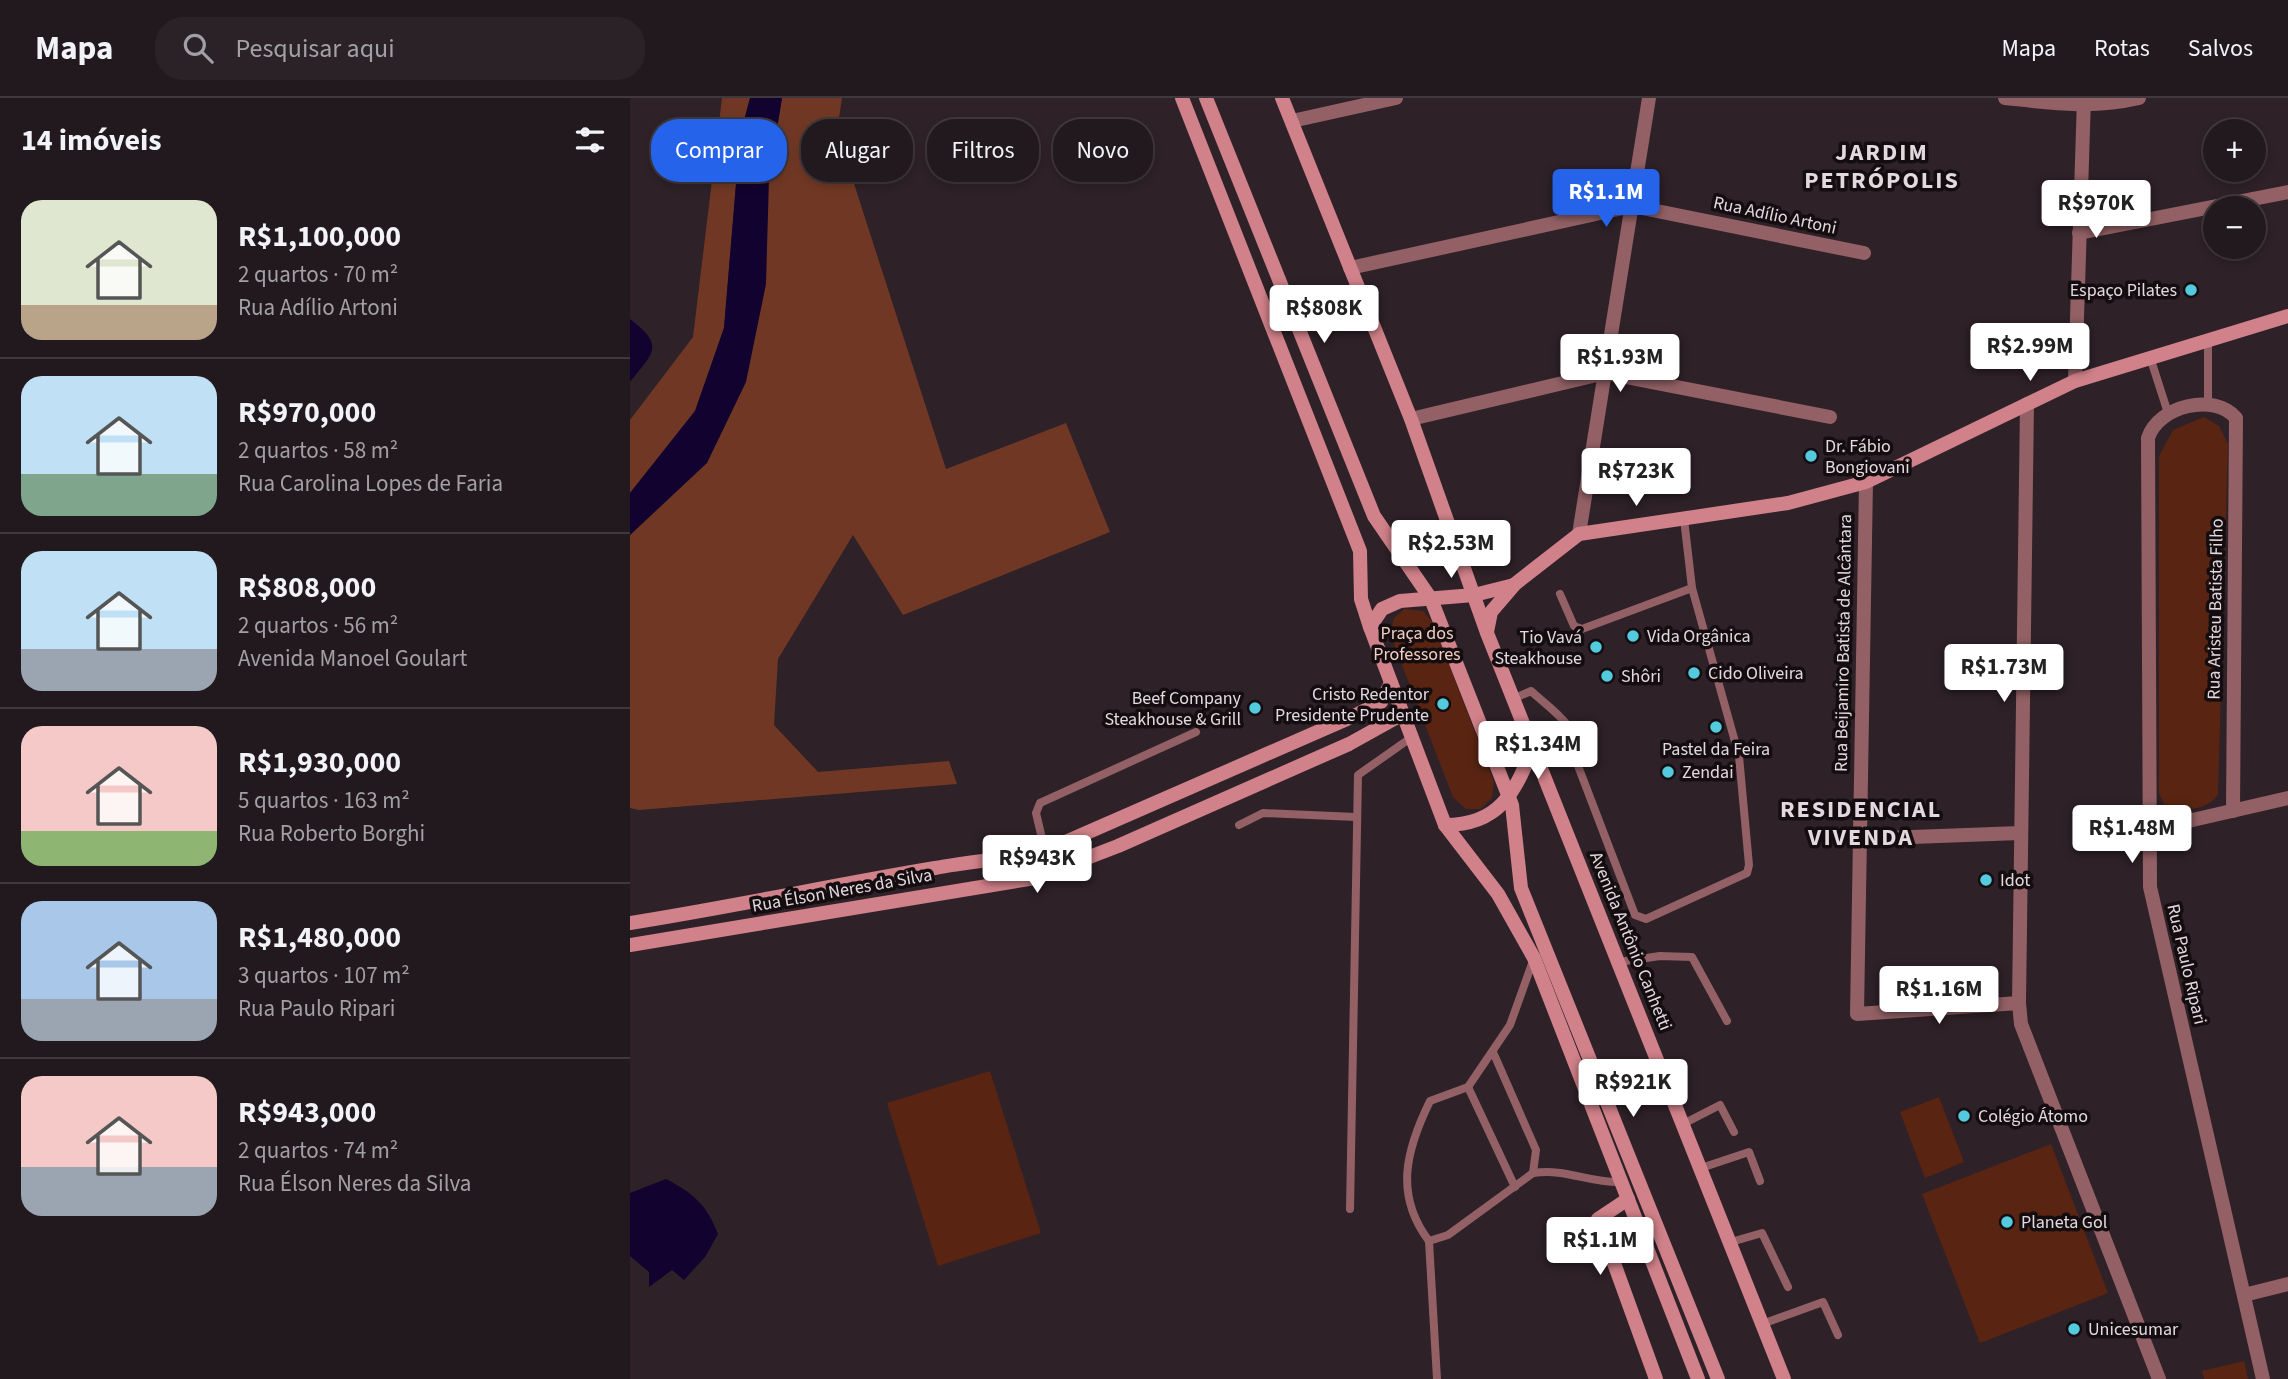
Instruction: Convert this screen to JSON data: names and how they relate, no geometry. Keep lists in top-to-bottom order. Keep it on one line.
{"streets":{"street":["Rua Adílio Artoni","Rua Aristeu Batista Filho","Rua Beijamiro Batista de Alcântara","Rua Élson Neres da Silva","Avenida Antônio Canhetti","Rua Paulo Ripari"]},"crossings":[["Rua Adílio Artoni","Avenida Antônio Canhetti"]],"districts":["JARDIM PETRÓPOLIS","RESIDENCIAL VIVENDA"],"parks":["Praça dos Professores"],"places":["Espaço Pilates","Dr. Fábio Bongiovani","Vida Orgânica","Tio Vavá Steakhouse","Cido Oliveira","Shôri","Cristo Redentor Presidente Prudente","Beef Company Steakhouse & Grill","Pastel da Feira","Zendai","Idot","Colégio Átomo","Planeta Gol","Unicesumar"],"page":{"header":"Mapa","search":"Pesquisar aqui","nav":["Mapa","Rotas","Salvos"],"heading":"14 imóveis","map_buttons":["+","−"],"chip":["Comprar","Alugar","Filtros","Novo"],"price":["R$1.1M","R$970K","R$808K","R$2.99M","R$1.93M","R$723K","R$2.53M","R$1.73M","R$1.34M","R$1.48M","R$943K","R$1.16M","R$921K","R$1.1M"],"list":[{"name":"R$1,100,000","note":"2 quartos · 70 m² · Rua Adílio Artoni"},{"name":"R$970,000","note":"2 quartos · 58 m² · Rua Carolina Lopes de Faria"},{"name":"R$808,000","note":"2 quartos · 56 m² · Avenida Manoel Goulart"},{"name":"R$1,930,000","note":"5 quartos · 163 m² · Rua Roberto Borghi"},{"name":"R$1,480,000","note":"3 quartos · 107 m² · Rua Paulo Ripari"},{"name":"R$943,000","note":"2 quartos · 74 m² · Rua Élson Neres da Silva"}]}}
